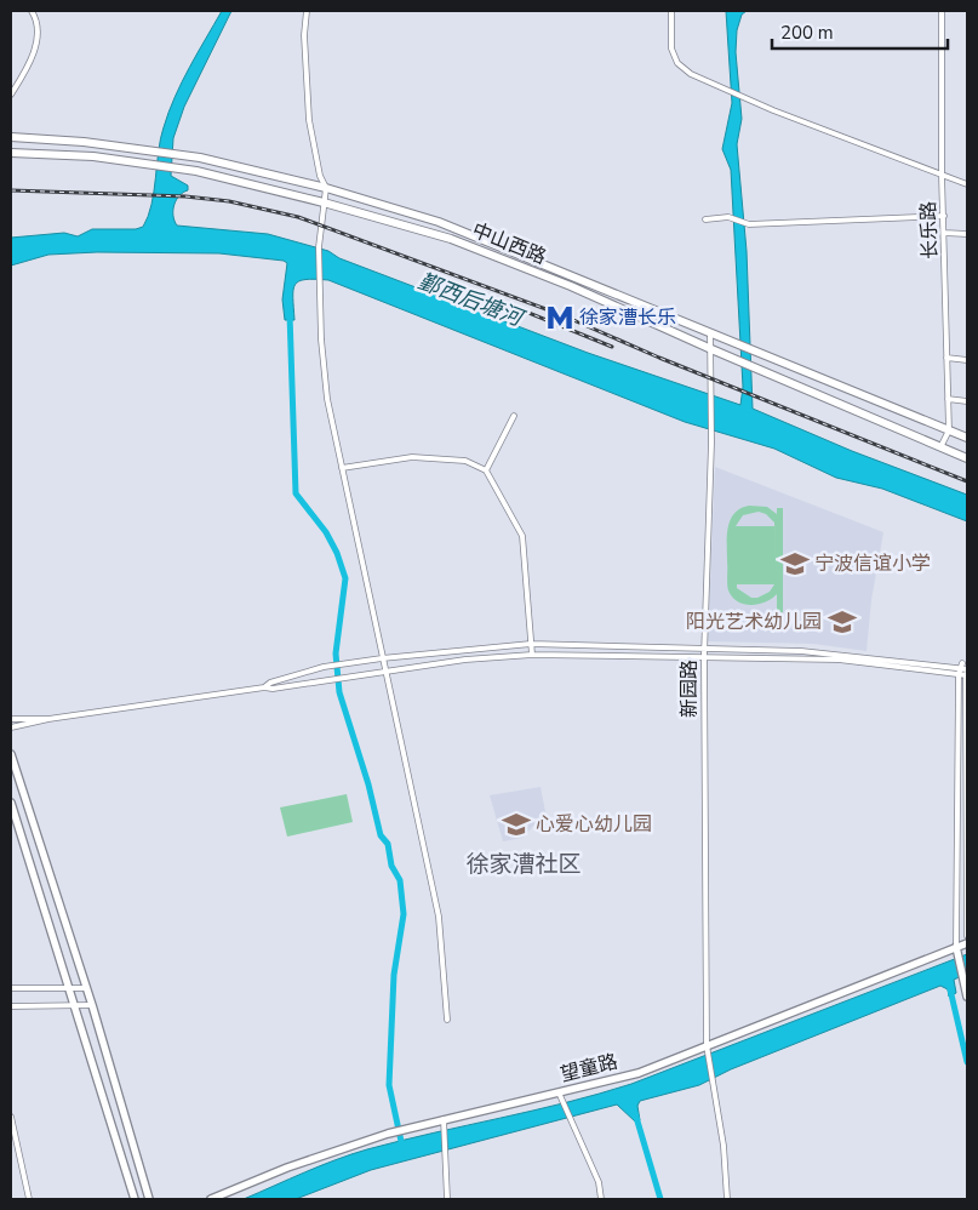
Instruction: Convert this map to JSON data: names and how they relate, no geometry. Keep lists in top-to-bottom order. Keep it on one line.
{"streets":{"main road":["中山西路"],"street":["长乐路","新园路","望童路"]},"crossings":[["长乐路","中山西路"],["中山西路","新园路"],["新园路","望童路"]],"districts":["徐家漕社区"],"water":["鄞西后塘河"],"places":{"metro station":["徐家漕长乐"],"school or university":["宁波信谊小学","阳光艺术幼儿园","心爱心幼儿园"]},"scale_bar":"200 m"}
